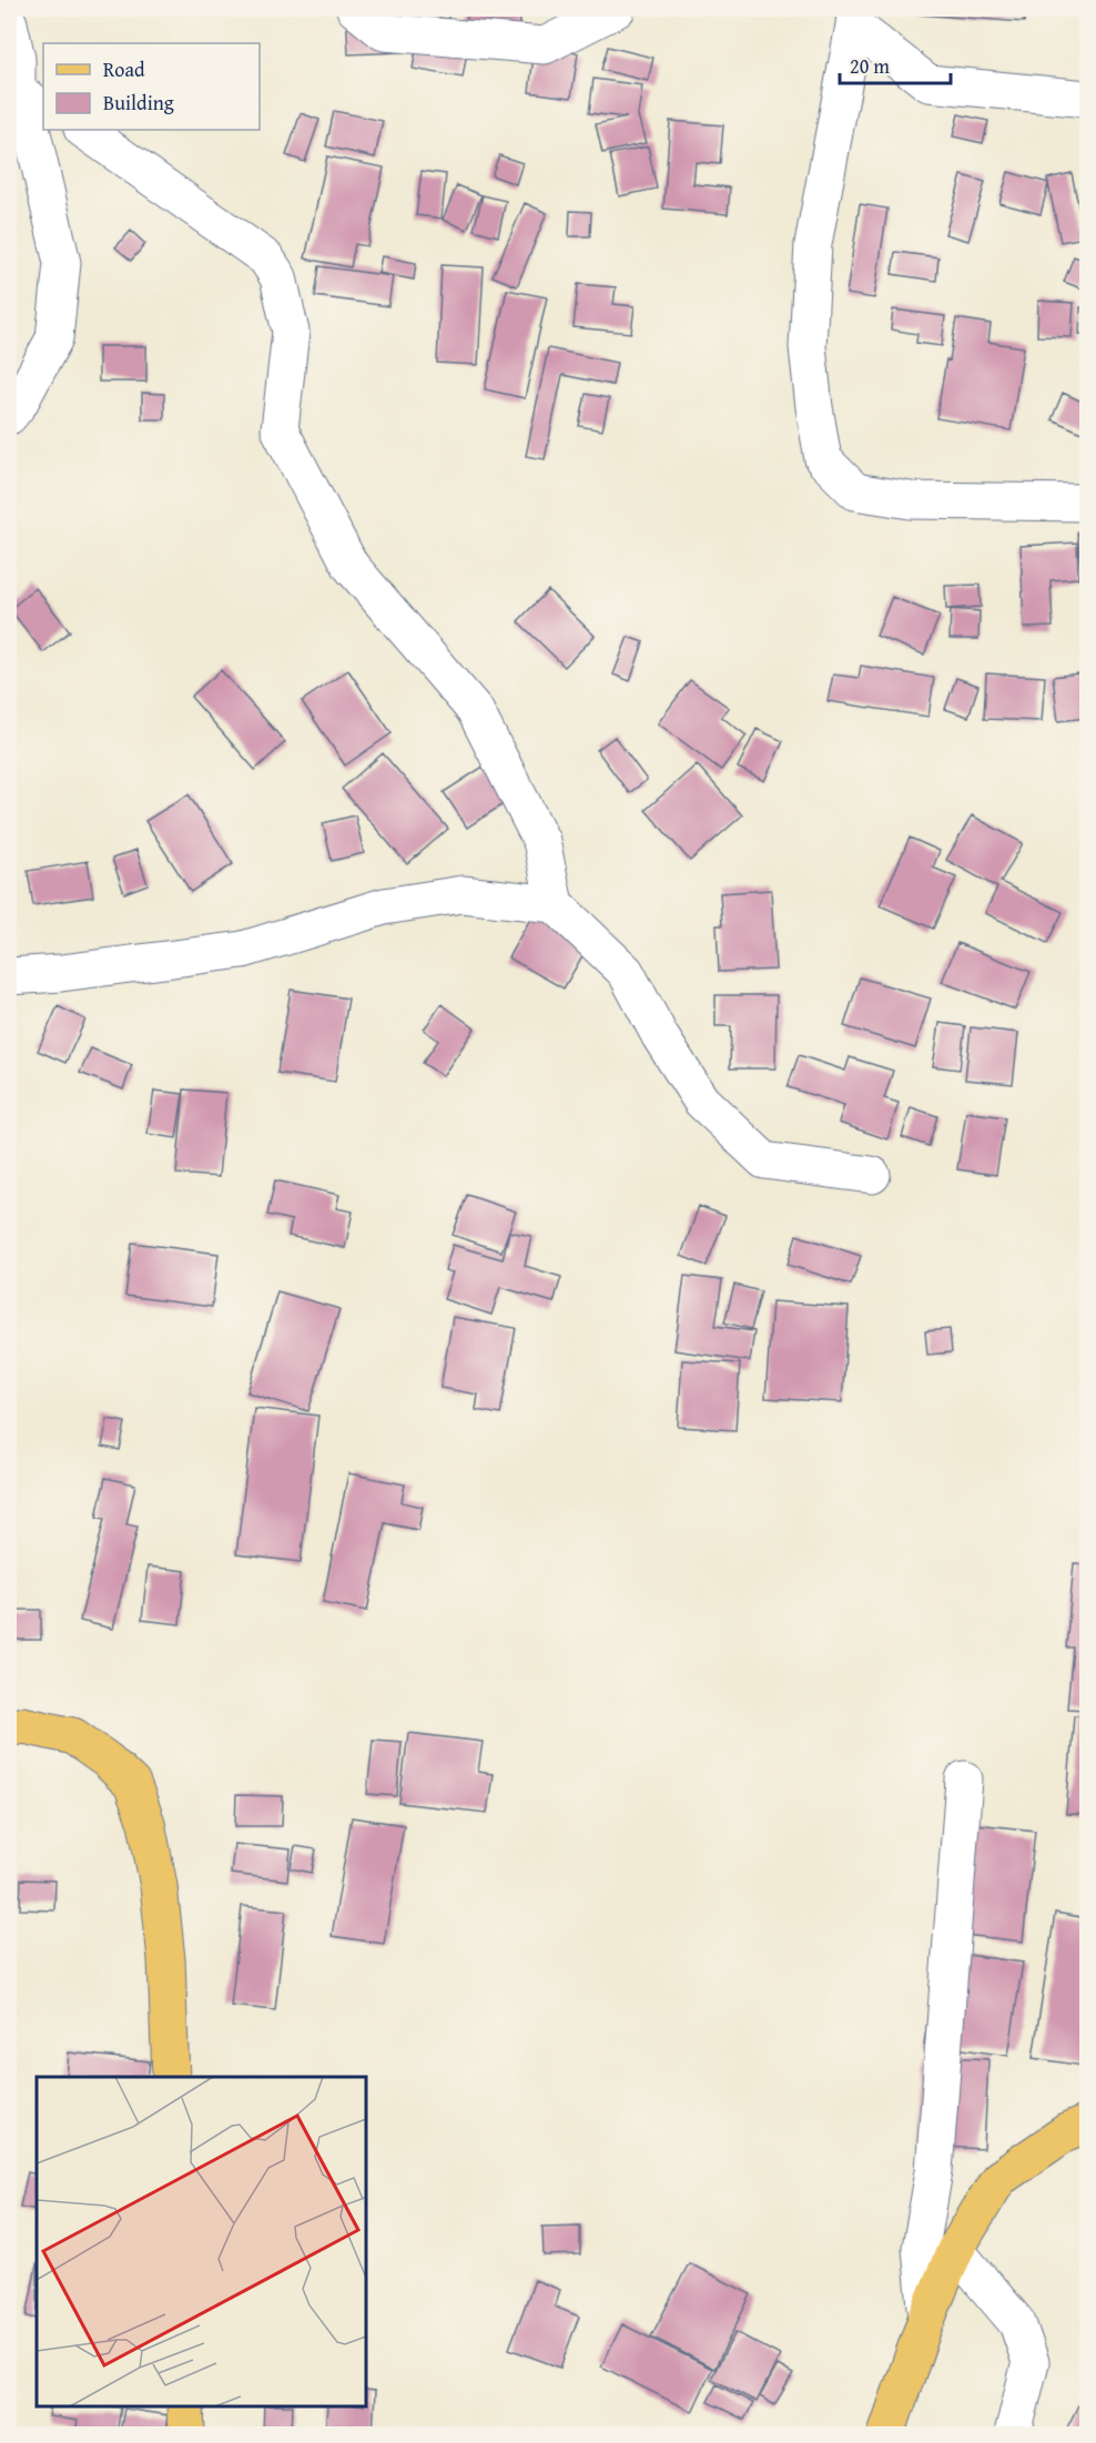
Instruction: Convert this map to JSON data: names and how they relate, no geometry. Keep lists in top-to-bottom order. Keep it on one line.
{"legend":["Road","Building"],"scale_bar":"20 m"}
